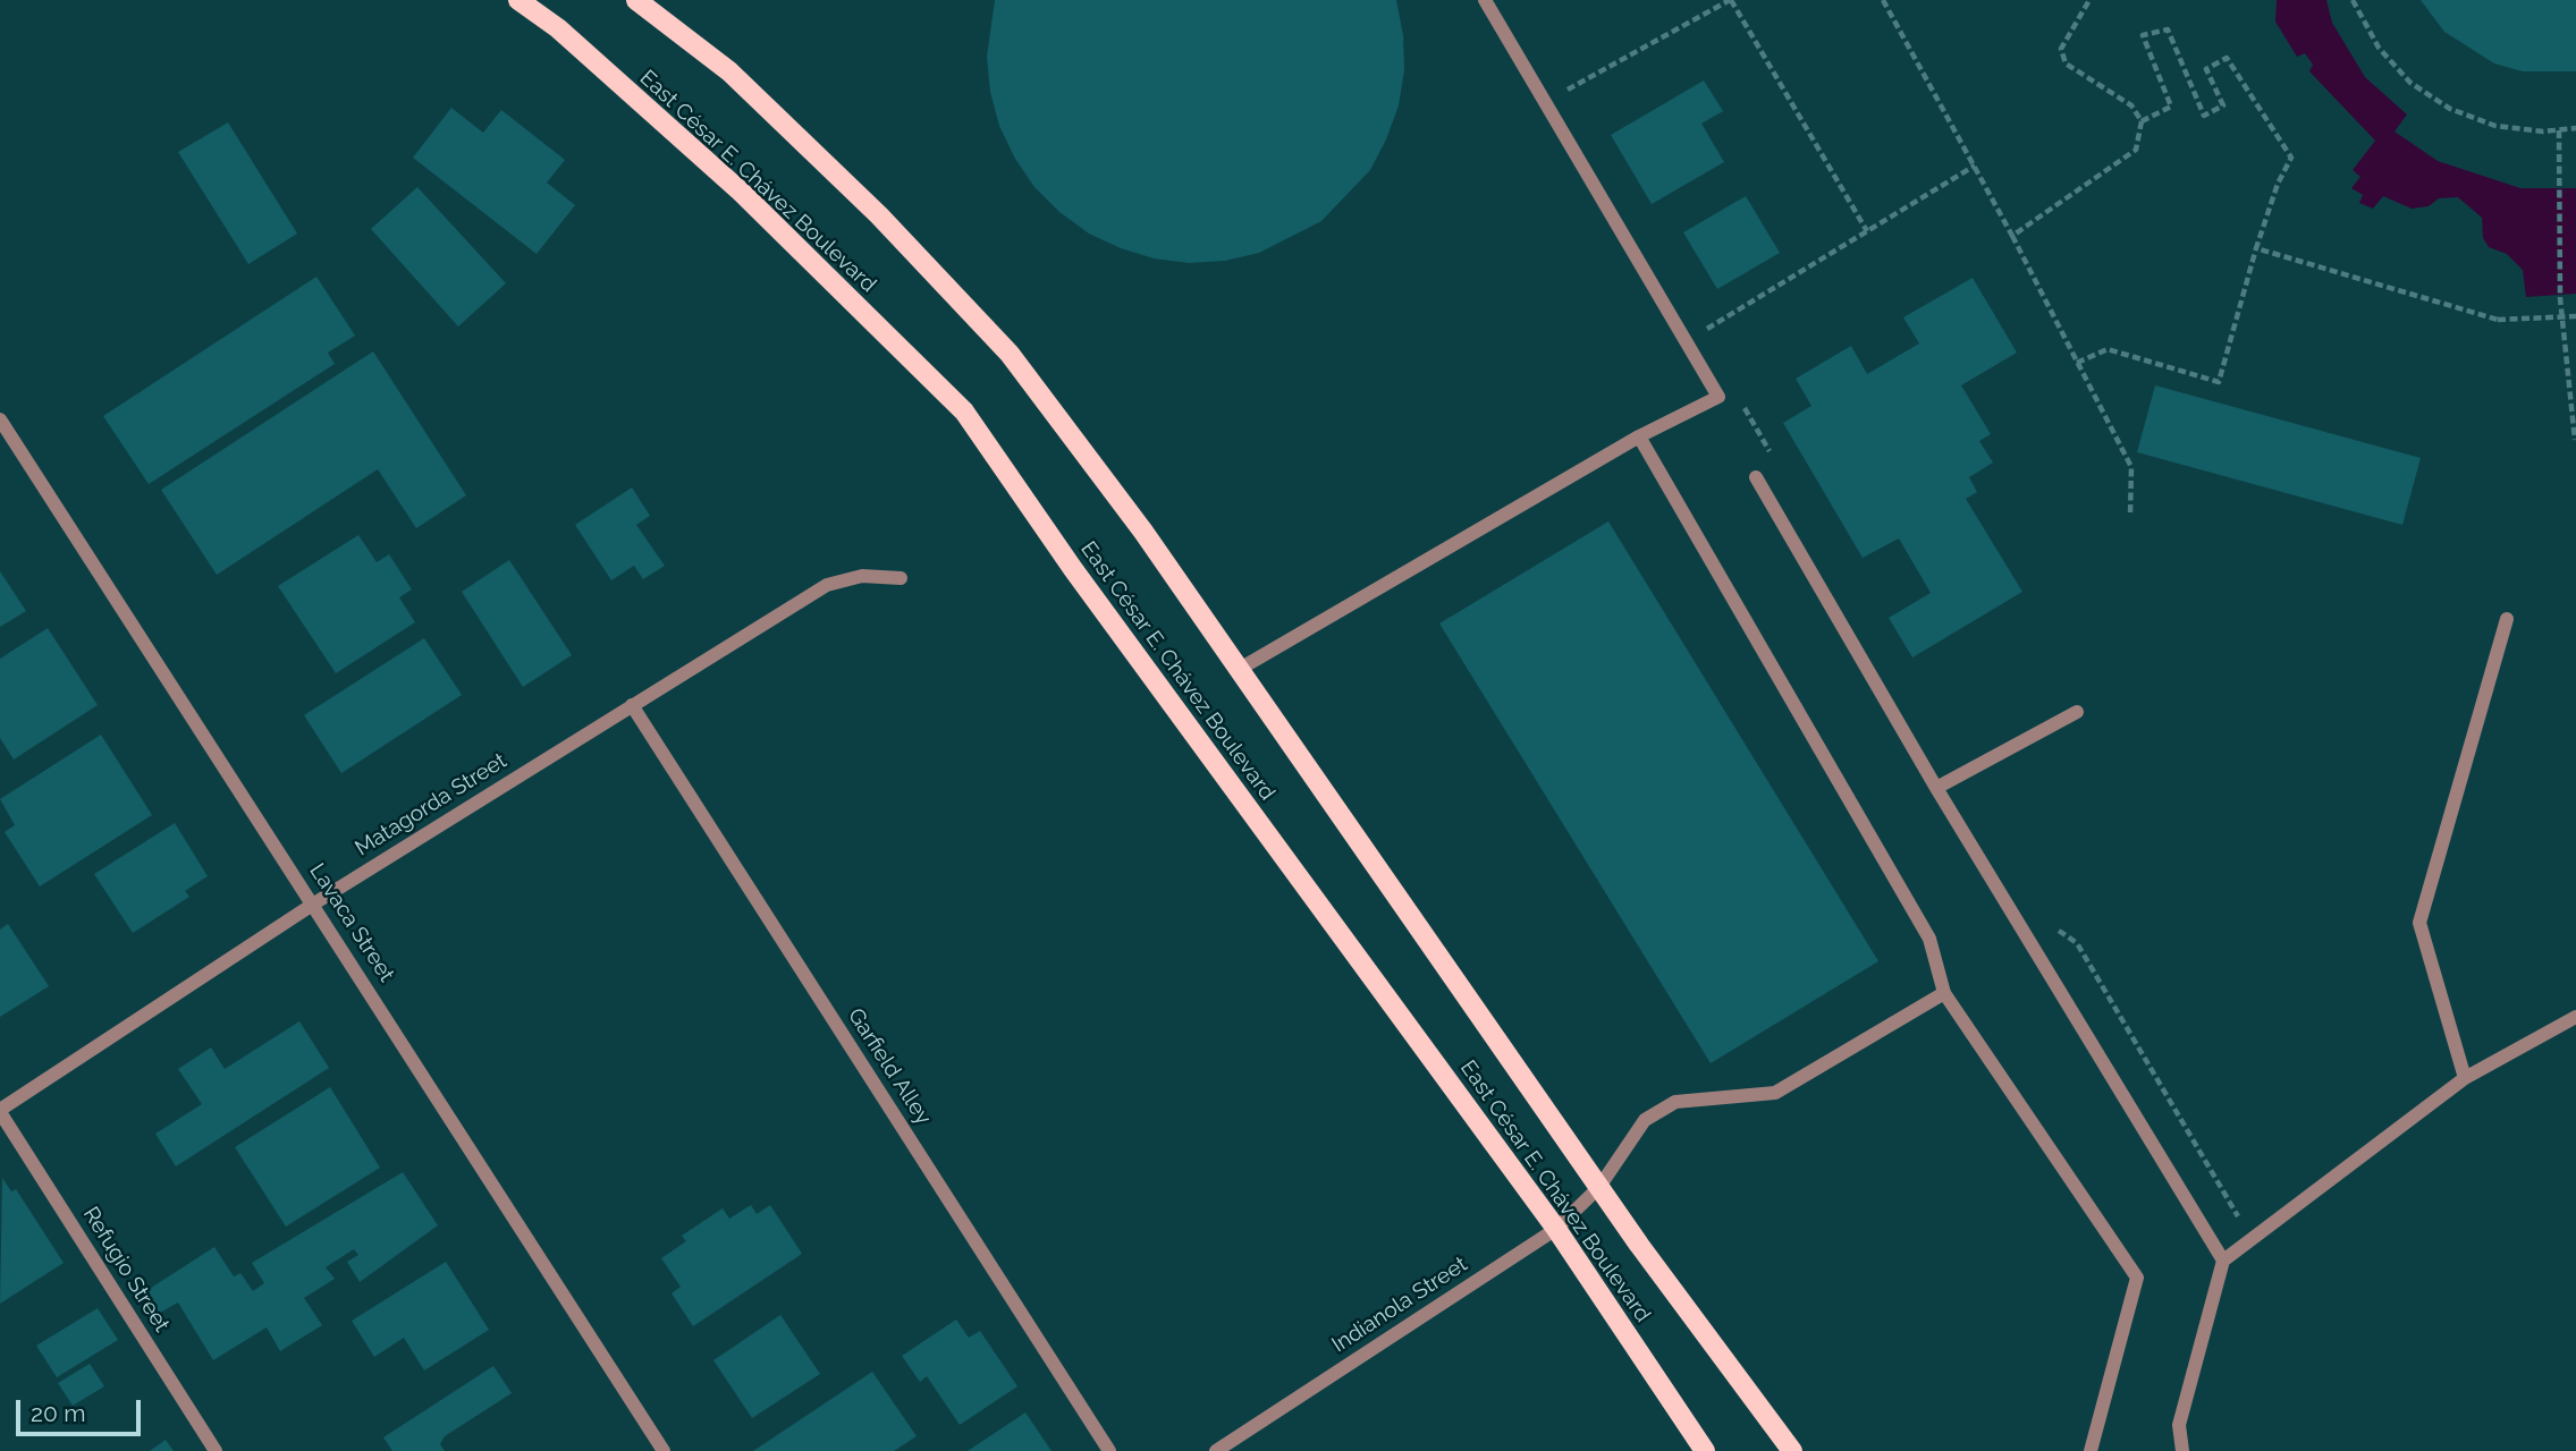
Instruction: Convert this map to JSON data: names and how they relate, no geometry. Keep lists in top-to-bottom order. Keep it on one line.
{"streets":{"main road":["East César E. Chávez Boulevard"],"street":["Matagorda Street","Lavaca Street","Garfield Alley","Refugio Street","Indianola Street"]},"crossings":[["East César E. Chávez Boulevard","Indianola Street"],["Matagorda Street","Lavaca Street"],["Matagorda Street","Garfield Alley"],["Matagorda Street","Refugio Street"]],"scale_bar":"20 m"}
